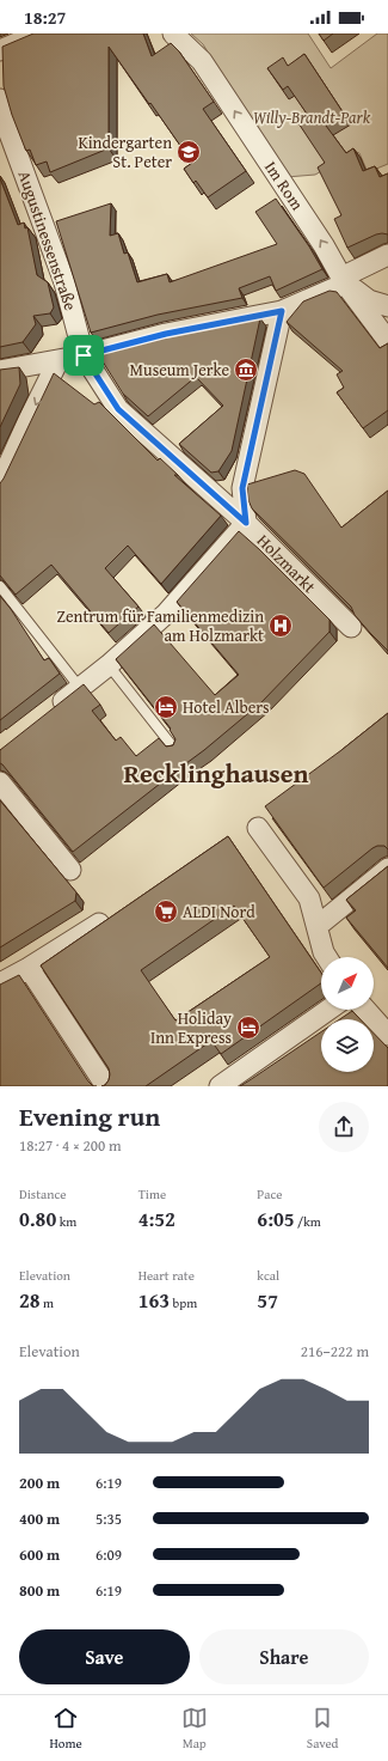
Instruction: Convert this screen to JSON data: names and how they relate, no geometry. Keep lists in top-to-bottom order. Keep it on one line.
{"streets":{"street":["Im Rom","Augustinessenstraße","Holzmarkt"]},"crossings":[["Augustinessenstraße","Holzmarkt"]],"one_way":["Im Rom"],"districts":["Recklinghausen"],"parks":["Willy-Brandt-Park"],"places":{"school or university":["Kindergarten St. Peter"],"museum":["Museum Jerke"],"hospital":["Zentrum für Familienmedizin am Holzmarkt"],"hotel":["Hotel Albers","Holiday Inn Express"],"supermarket":["ALDI Nord"]},"north":"top right","page":{"status":"18:27","heading":["Evening run","18:27 · 4 × 200 m"],"stats":[["Distance","0.80 km"],["Time","4:52"],["Pace","6:05 /km"],["Elevation","28 m"],["Heart rate","163 bpm"],["kcal","57"]],"chart":["Elevation","216–222 m"],"list":[{"name":"200 m","note":"6:19"},{"name":"400 m","note":"5:35"},{"name":"600 m","note":"6:09"},{"name":"800 m","note":"6:19"}],"buttons":["Save","Share"],"tabs":["Home","Map","Saved"]}}
